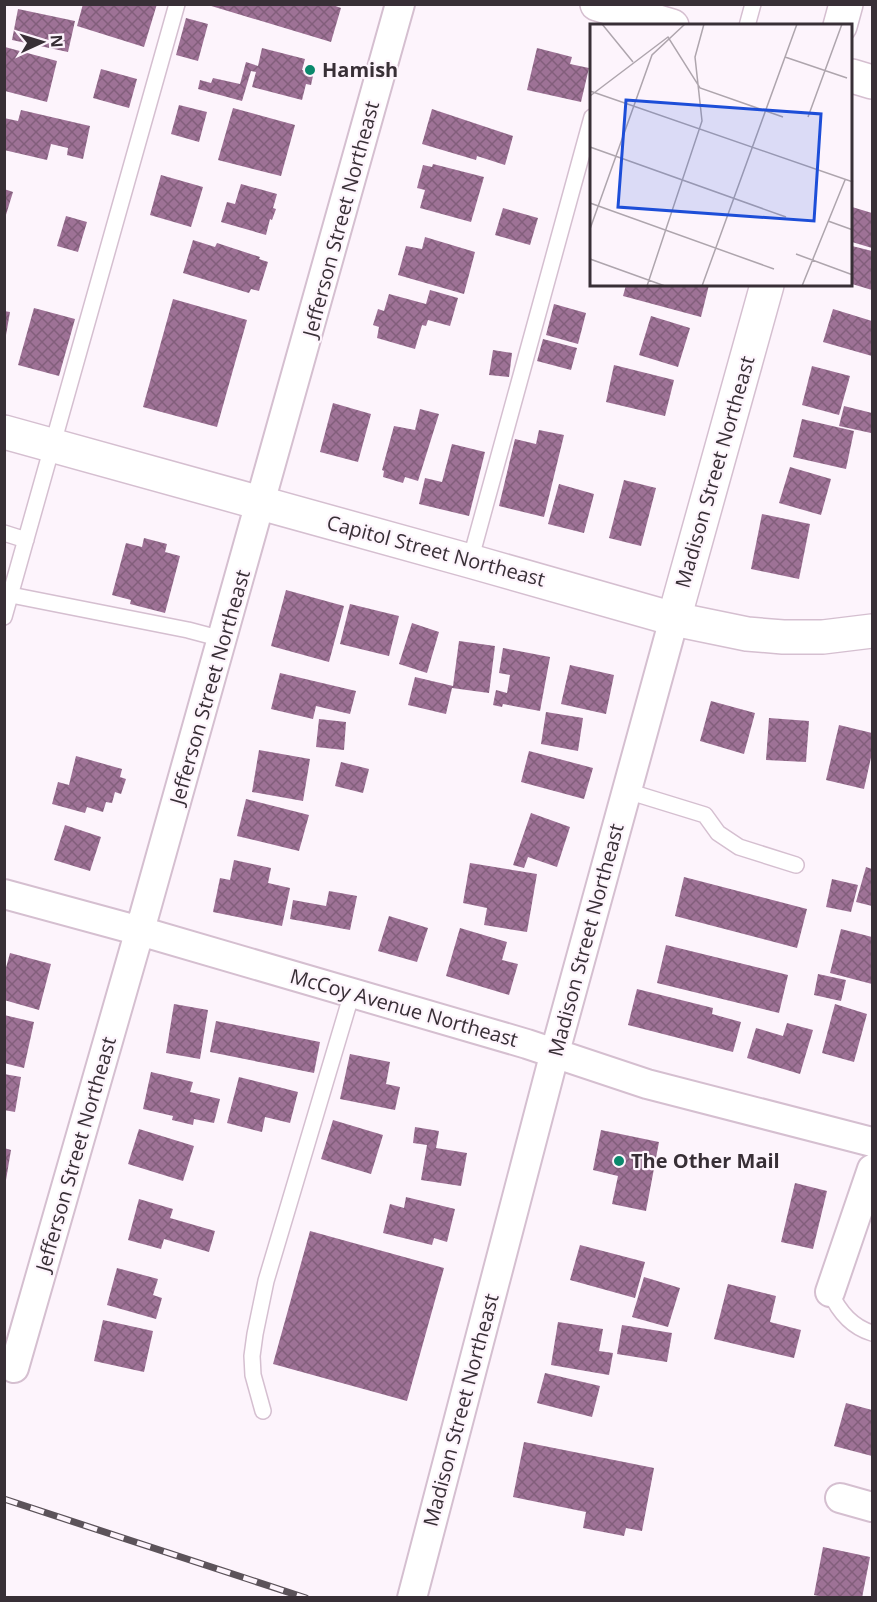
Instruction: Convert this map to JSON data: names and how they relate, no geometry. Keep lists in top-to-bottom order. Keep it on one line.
{"streets":{"main road":["Madison Street Northeast","Capitol Street Northeast"],"street":["Jefferson Street Northeast","McCoy Avenue Northeast"]},"crossings":[["Jefferson Street Northeast","Capitol Street Northeast"],["Jefferson Street Northeast","McCoy Avenue Northeast"],["Madison Street Northeast","Capitol Street Northeast"],["Madison Street Northeast","McCoy Avenue Northeast"]],"places":["Hamish","The Other Mail"],"north":"right"}
